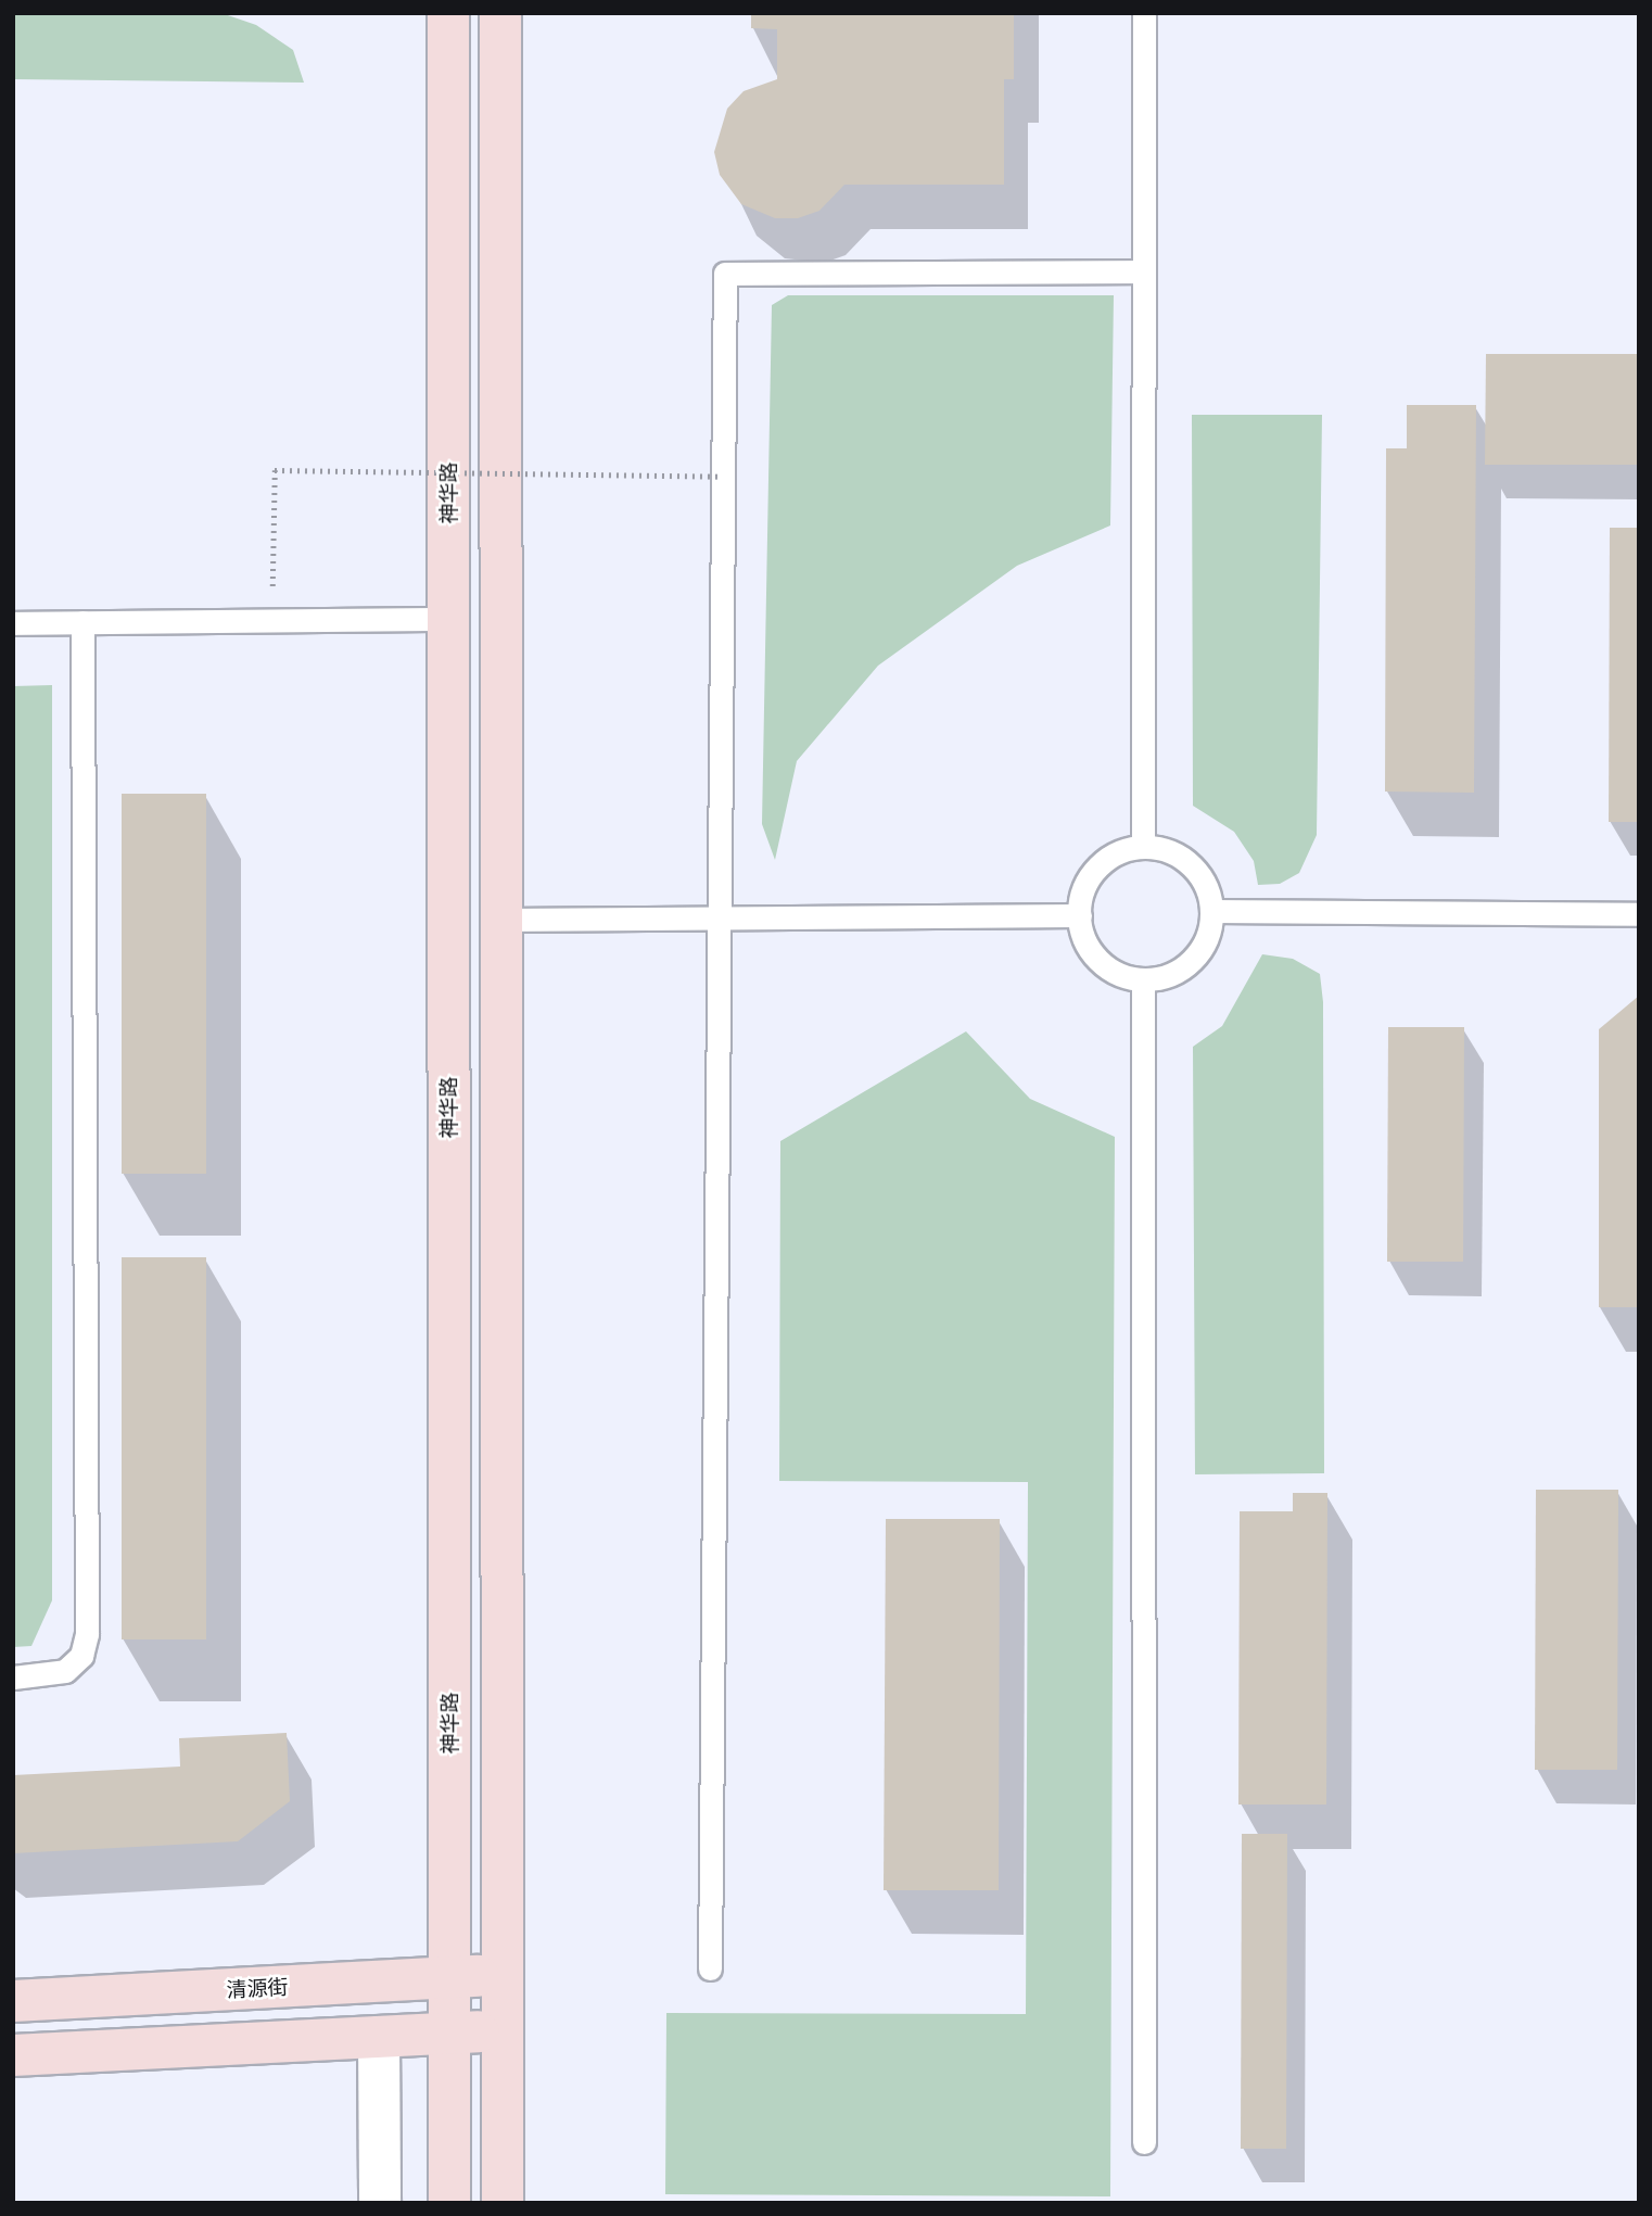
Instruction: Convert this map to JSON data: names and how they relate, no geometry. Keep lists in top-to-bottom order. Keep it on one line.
{"streets":{"main road":["神华路","清源街"]},"crossings":[["神华路","清源街"]]}
